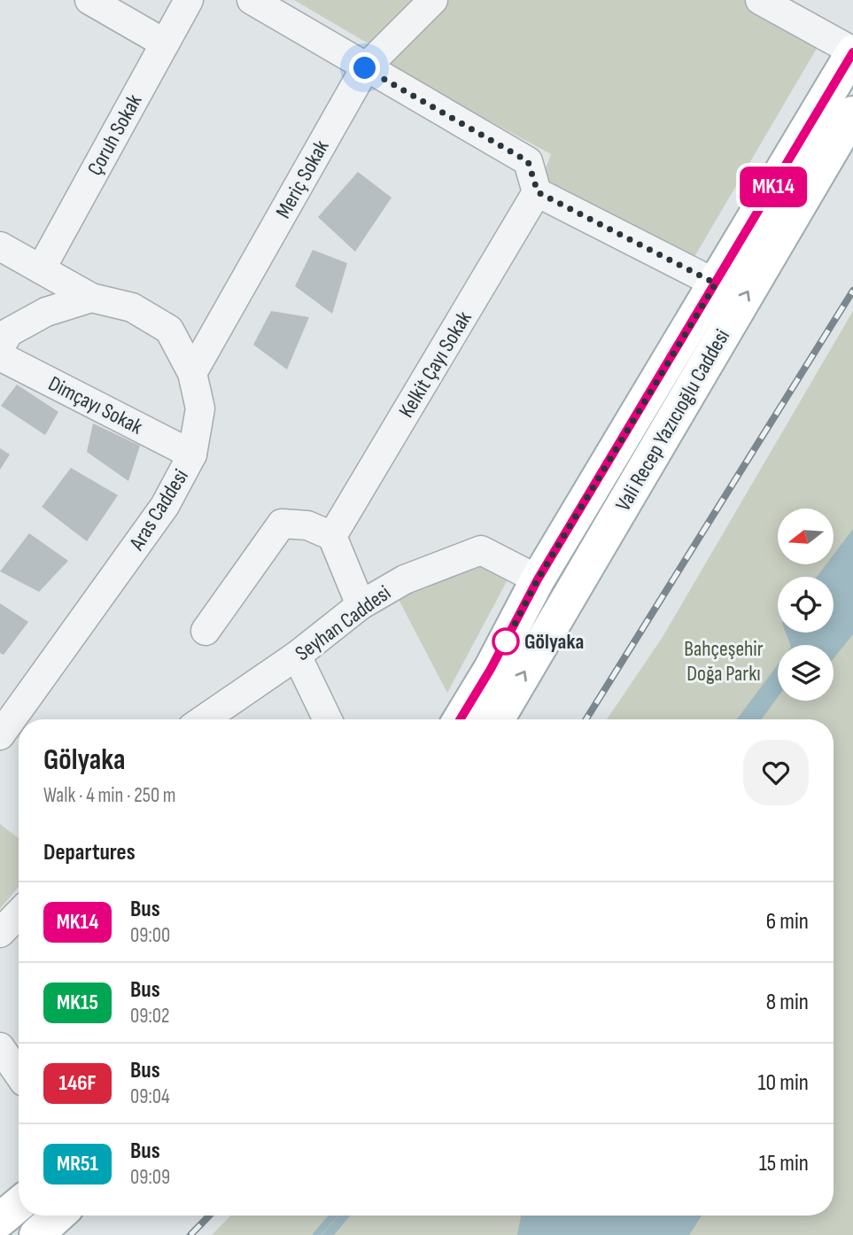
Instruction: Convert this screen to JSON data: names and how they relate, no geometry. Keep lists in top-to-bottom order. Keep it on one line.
{"streets":{"main road":["Vali Recep Yazıcıoğlu Caddesi"],"street":["Çoruh Sokak","Meriç Sokak","Kelkit Çayı Sokak","Dimçayı Sokak","Aras Caddesi","Seyhan Caddesi"]},"crossings":[["Çoruh Sokak","Aras Caddesi"],["Meriç Sokak","Aras Caddesi"],["Dimçayı Sokak","Aras Caddesi"],["Vali Recep Yazıcıoğlu Caddesi","Seyhan Caddesi"]],"parks":["Bahçeşehir Doğa Parkı"],"places":["Gölyaka"],"lines":["bus line MK14"],"north":"left","page":{"on_map":"MK14","heading":[["Gölyaka","Walk · 4 min · 250 m"],"Departures"],"list":[{"mark":"MK14","name":"Bus","note":"09:00","value":"6 min"},{"mark":"MK15","name":"Bus","note":"09:02","value":"8 min"},{"mark":"146F","name":"Bus","note":"09:04","value":"10 min"},{"mark":"MR51","name":"Bus","note":"09:09","value":"15 min"}]}}
